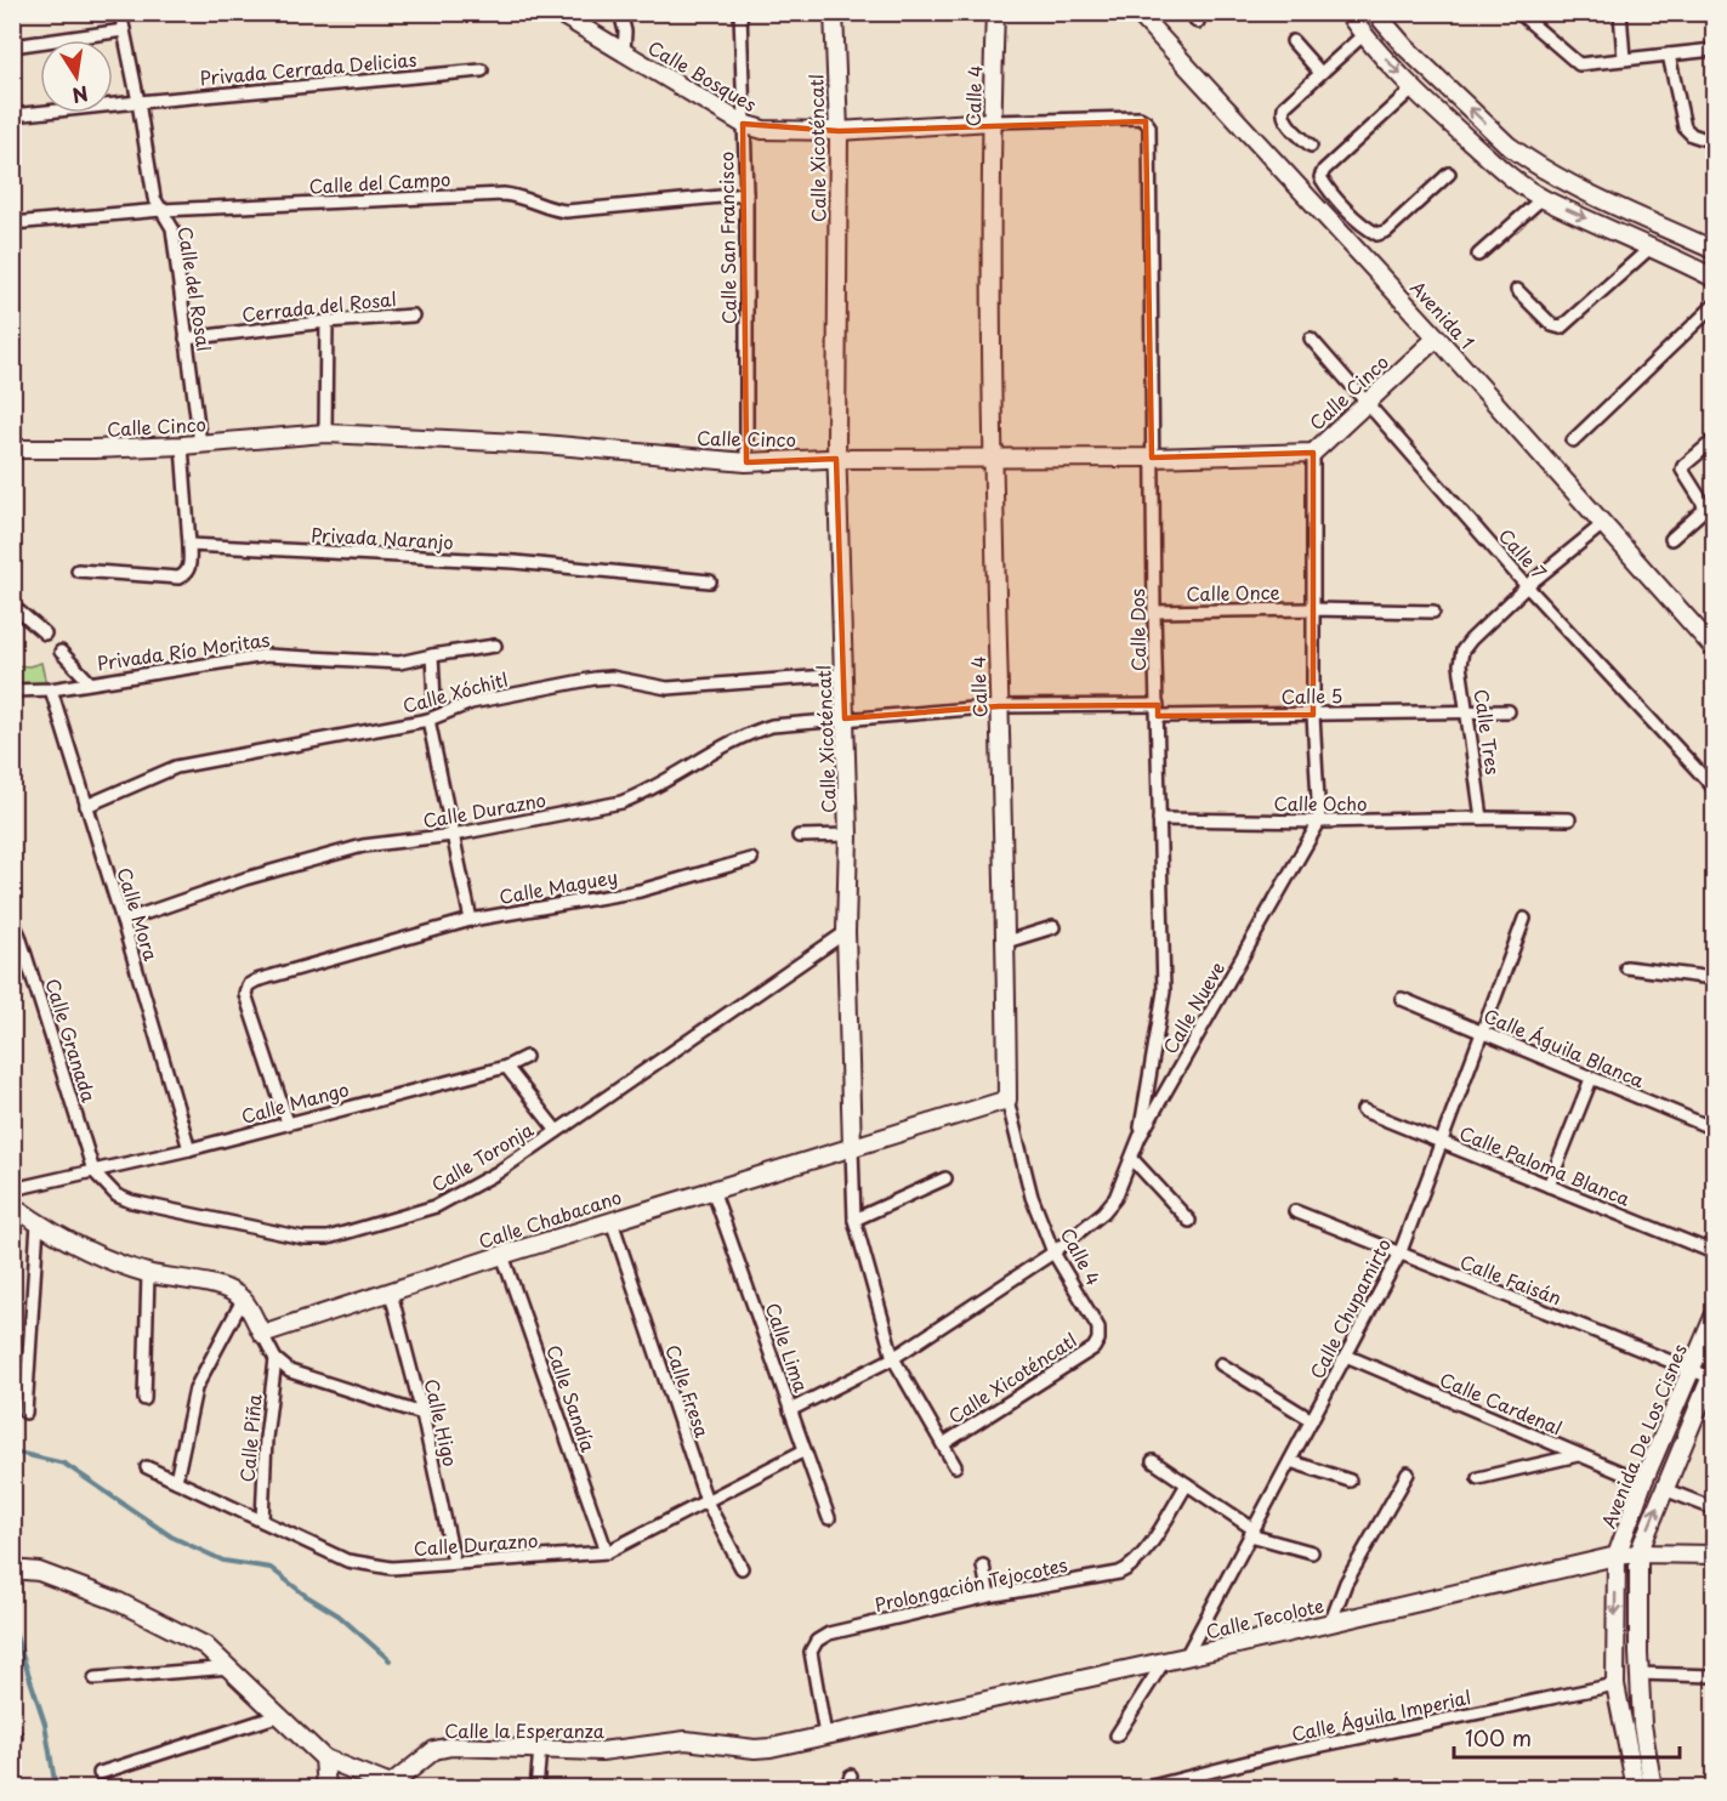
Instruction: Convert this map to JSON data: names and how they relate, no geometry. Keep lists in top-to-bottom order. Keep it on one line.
{"streets":{"street":["Privada Cerrada Delicias","Calle Bosques","Calle 4","Calle Xicoténcatl","Calle del Campo","Calle San Francisco","Calle del Rosal","Cerrada del Rosal","Avenida 1","Calle Cinco","Privada Naranjo","Calle 7","Calle Once","Calle Dos","Privada Río Moritas","Calle Xóchitl","Calle 5","Calle Tres","Calle Ocho","Calle Durazno","Calle Maguey","Calle Mora","Calle Nueve","Calle Granada","Calle Águila Blanca","Calle Mango","Calle Toronja","Calle Paloma Blanca","Calle Chabacano","Calle Faisán","Calle Chupamirto","Calle Lima","Calle Fresa","Calle Sandía","Calle Cardenal","Calle Higo","Avenida De Los Cisnes","Calle Piña","Prolongación Tejocotes","Calle Tecolote","Calle Águila Imperial","Calle la Esperanza"]},"crossings":[["Privada Cerrada Delicias","Calle del Rosal"],["Calle Bosques","Calle 4"],["Calle Bosques","Calle Xicoténcatl"],["Calle Bosques","Calle San Francisco"],["Calle Bosques","Calle Dos"],["Calle 4","Calle Xicoténcatl"],["Calle 4","Calle Cinco"],["Calle 4","Calle Nueve"],["Calle 4","Calle Chabacano"],["Calle Xicoténcatl","Calle Cinco"],["Calle Xicoténcatl","Calle Xóchitl"],["Calle Xicoténcatl","Calle Durazno"],["Calle Xicoténcatl","Calle Nueve"],["Calle Xicoténcatl","Calle Toronja"],["Calle Xicoténcatl","Calle Chabacano"],["Calle del Campo","Calle San Francisco"],["Calle del Campo","Calle del Rosal"],["Calle San Francisco","Calle Cinco"],["Calle del Rosal","Cerrada del Rosal"],["Calle del Rosal","Calle Cinco"],["Avenida 1","Calle Cinco"],["Calle Cinco","Calle 7"],["Calle Cinco","Calle Dos"],["Calle 7","Calle Tres"],["Calle Once","Calle Dos"],["Calle Dos","Calle 5"],["Calle Dos","Calle Ocho"],["Calle Dos","Calle Nueve"],["Privada Río Moritas","Calle Mora"],["Calle Xóchitl","Calle Mora"],["Calle 5","Calle Tres"],["Calle Tres","Calle Ocho"],["Calle Ocho","Calle Nueve"],["Calle Durazno","Calle Mora"],["Calle Durazno","Calle Lima"],["Calle Durazno","Calle Fresa"],["Calle Durazno","Calle Sandía"],["Calle Durazno","Calle Higo"],["Calle Durazno","Calle Piña"],["Calle Maguey","Calle Mango"],["Calle Mora","Calle Mango"],["Calle Nueve","Calle Lima"],["Calle Granada","Calle Mango"],["Calle Granada","Calle Toronja"],["Calle Águila Blanca","Calle Chupamirto"],["Calle Mango","Calle Toronja"],["Calle Paloma Blanca","Calle Chupamirto"],["Calle Chabacano","Calle Lima"],["Calle Chabacano","Calle Fresa"],["Calle Chabacano","Calle Sandía"],["Calle Chabacano","Calle Higo"],["Calle Faisán","Calle Chupamirto"],["Calle Faisán","Avenida De Los Cisnes"],["Calle Chupamirto","Calle Cardenal"],["Calle Chupamirto","Calle Tecolote"],["Calle Cardenal","Avenida De Los Cisnes"],["Avenida De Los Cisnes","Calle Tecolote"],["Avenida De Los Cisnes","Calle Águila Imperial"],["Prolongación Tejocotes","Calle Tecolote"],["Prolongación Tejocotes","Calle la Esperanza"],["Calle Tecolote","Calle la Esperanza"]],"scale_bar":"100 m","north":"bottom"}
